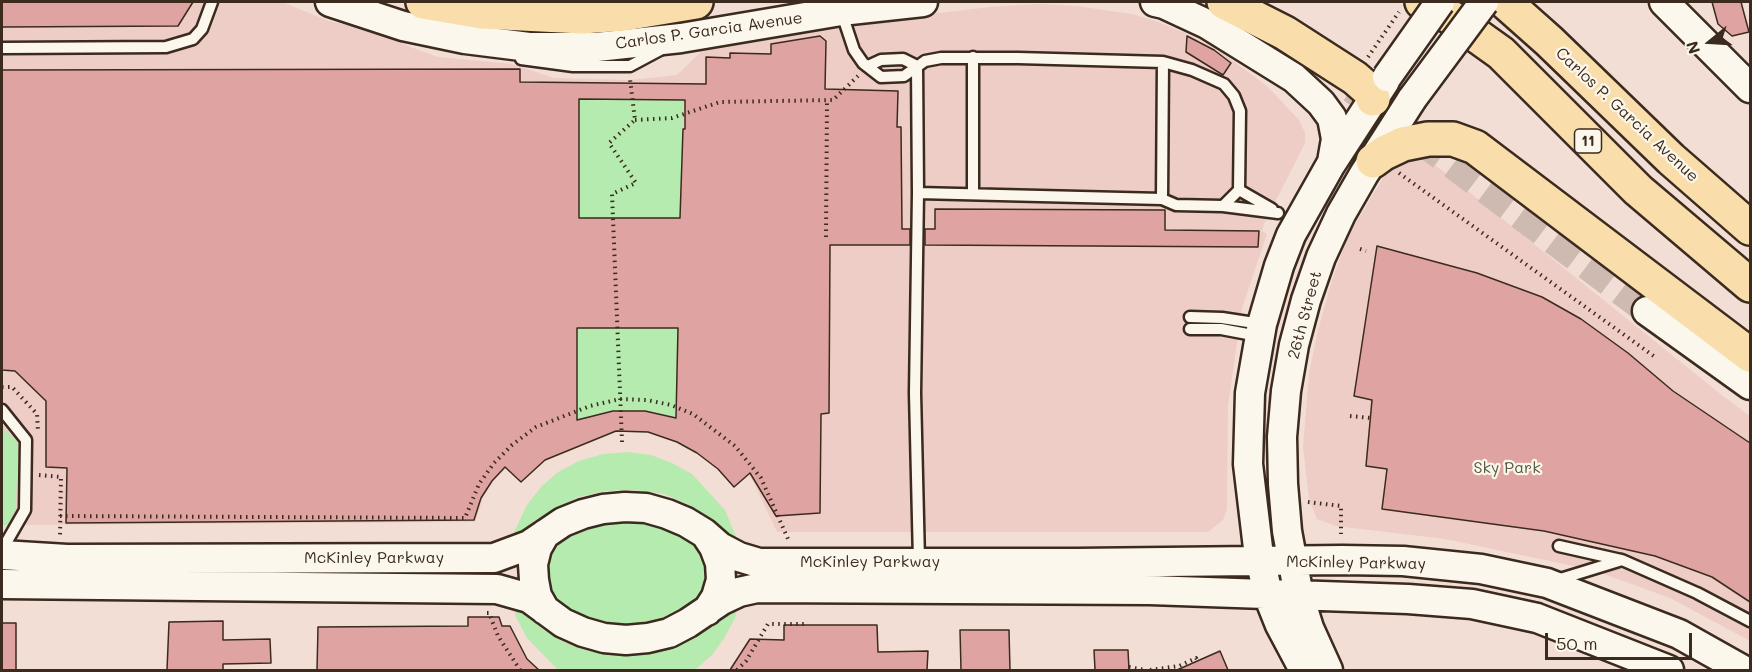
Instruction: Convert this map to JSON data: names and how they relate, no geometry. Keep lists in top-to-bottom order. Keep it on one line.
{"streets":{"main road":["Carlos P. Garcia Avenue","11","26th Street","McKinley Parkway"]},"crossings":[["26th Street","McKinley Parkway"]],"parks":["Sky Park"],"scale_bar":"50 m","north":"left"}
